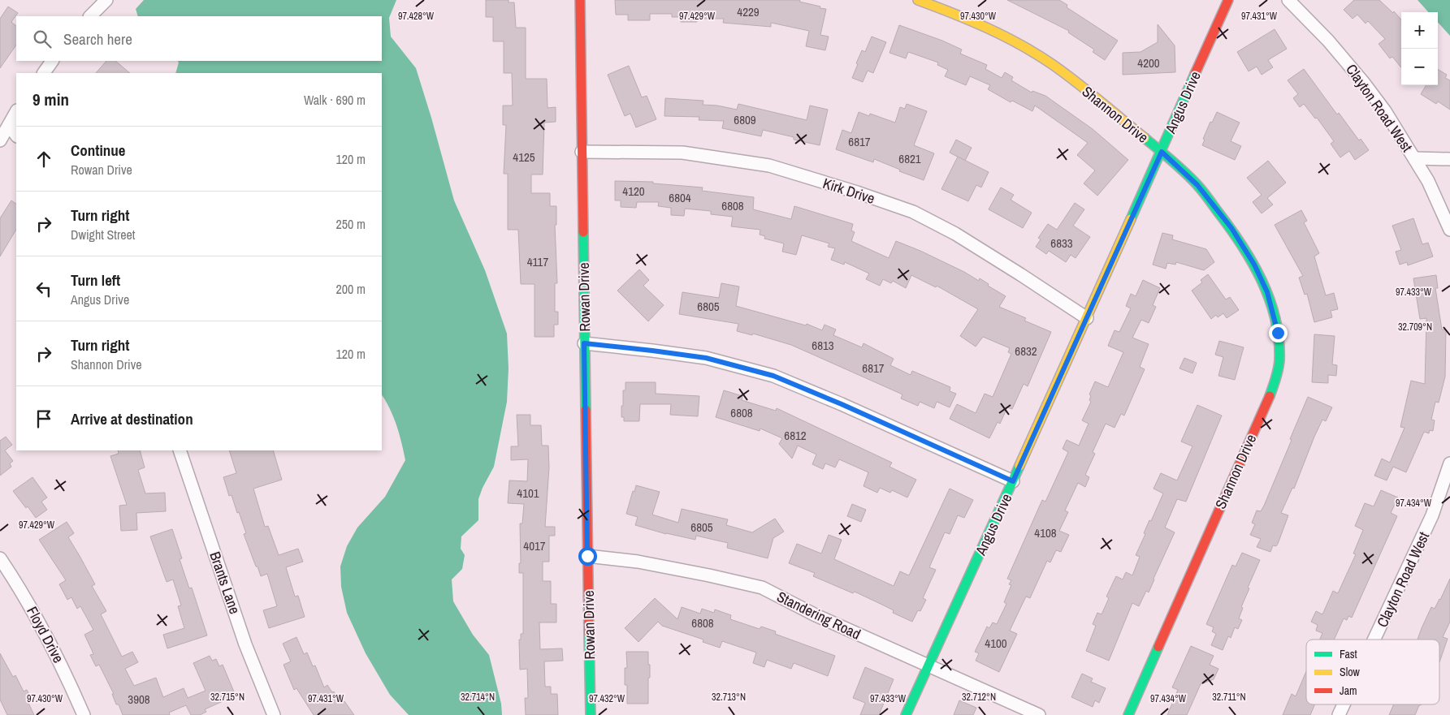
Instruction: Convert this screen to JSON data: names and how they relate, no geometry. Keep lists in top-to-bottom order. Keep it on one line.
{"streets":{"street":["Angus Drive","Clayton Road West","Shannon Drive","Kirk Drive","Rowan Drive","Brants Lane","Standering Road","Floyd Drive"]},"crossings":[["Angus Drive","Shannon Drive"],["Angus Drive","Kirk Drive"],["Angus Drive","Standering Road"],["Kirk Drive","Rowan Drive"],["Rowan Drive","Standering Road"]],"house_numbers":["4229","4200","6809","6817","4125","6821","4120","6804","6808","6833","4117","6805","6813","6832","6817","6808","6812","4101","6805","4108","4017","6808","4100","3908"],"legend":["Fast","Slow","Jam"],"page":{"map_buttons":["+","−"],"search":"Search here","heading":["9 min","Walk · 690 m"],"list":[["Continue","Rowan Drive","120 m"],["Turn right","Dwight Street","250 m"],["Turn left","Angus Drive","200 m"],["Turn right","Shannon Drive","120 m"],"Arrive at destination"]},"coordinates":["97.428°W","97.429°W","97.430°W","97.431°W","97.433°W","32.709°N","97.434°W","32.715°N","32.714°N","32.713°N","32.712°N","32.711°N","97.432°W"]}
